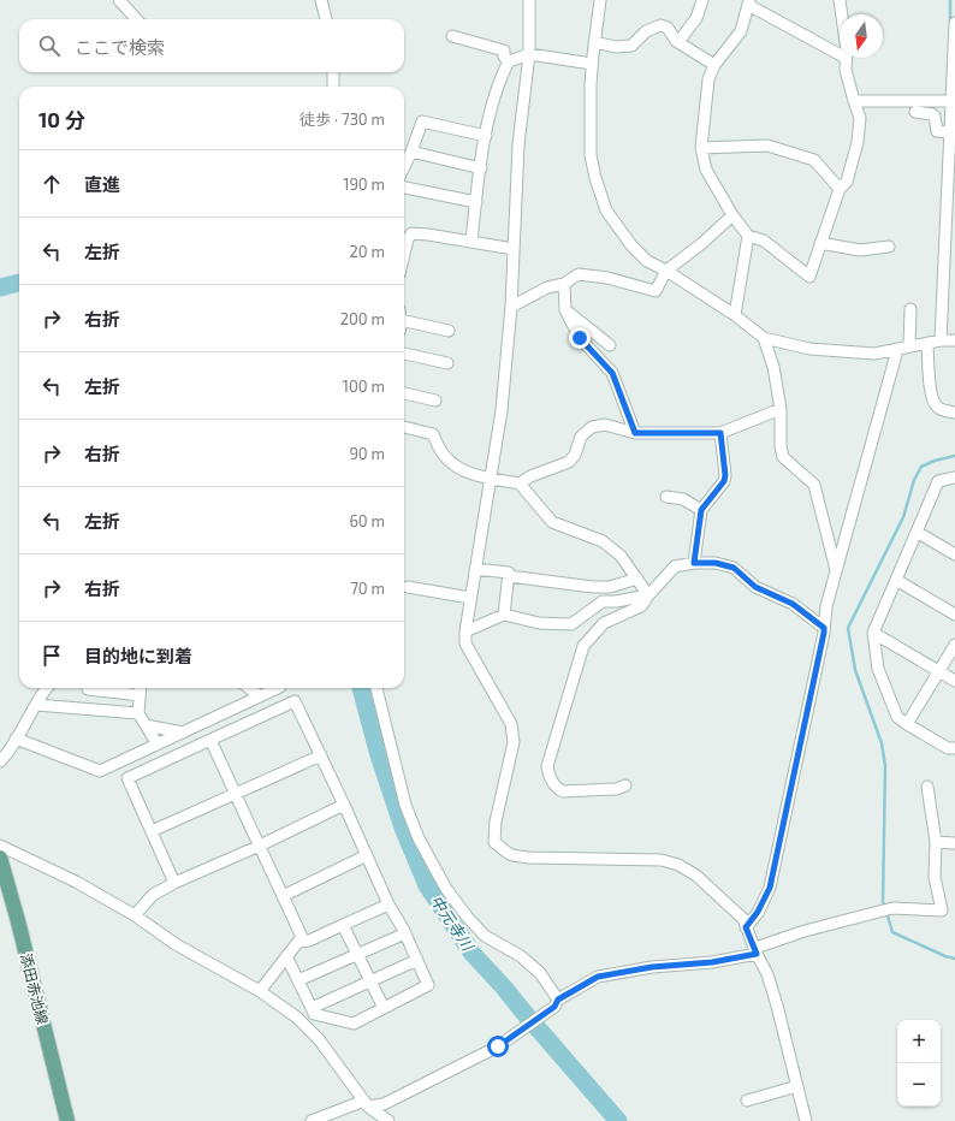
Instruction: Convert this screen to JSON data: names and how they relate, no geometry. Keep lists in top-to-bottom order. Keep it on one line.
{"streets":{"main road":["添田赤池線"]},"water":["中元寺川"],"north":"bottom","page":{"search":"ここで検索","heading":["10 分","徒歩 · 730 m"],"list":[["直進","190 m"],["左折","20 m"],["右折","200 m"],["左折","100 m"],["右折","90 m"],["左折","60 m"],["右折","70 m"],"目的地に到着"],"map_buttons":["+","−"]}}
